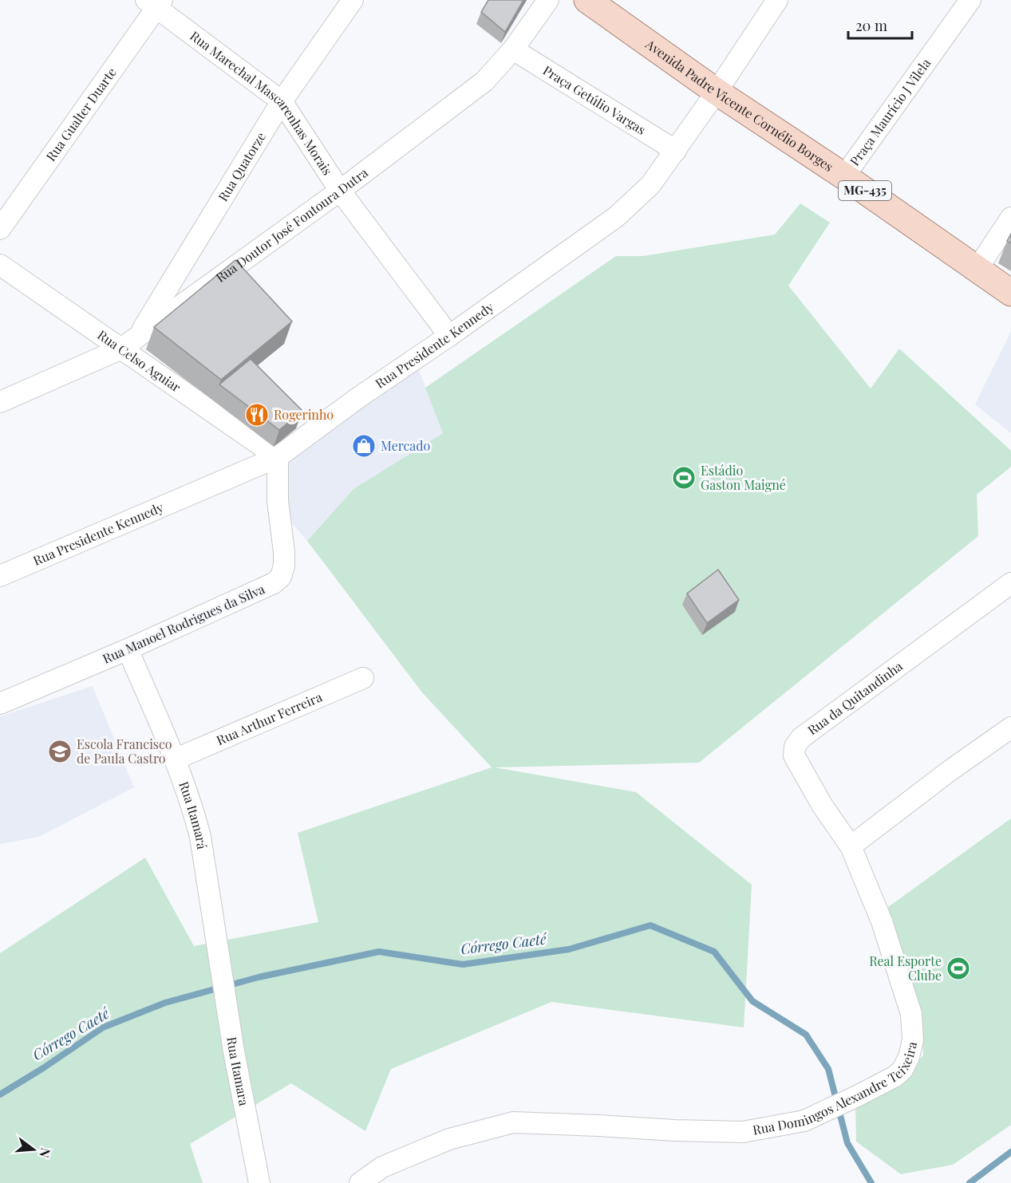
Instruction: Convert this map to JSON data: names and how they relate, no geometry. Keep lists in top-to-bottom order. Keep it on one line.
{"streets":{"main road":["Avenida Padre Vicente Cornélio Borges","MG-435"],"street":["Praça Getúlio Vargas","Rua Marechal Mascarenhas Morais","Praça Maurício J Vilela","Rua Gualter Duarte","Rua Quatorze","Rua Doutor José Fontoura Dutra","Rua Presidente Kennedy","Rua Celso Aguiar","Rua Manoel Rodrigues da Silva","Rua da Quitandinha","Rua Arthur Ferreira","Rua Itamará","Rua Itamara","Rua Domingos Alexandre Teixeira"]},"crossings":[["Praça Getúlio Vargas","Rua Doutor José Fontoura Dutra"],["Praça Getúlio Vargas","Rua Presidente Kennedy"],["Rua Marechal Mascarenhas Morais","Rua Gualter Duarte"],["Rua Marechal Mascarenhas Morais","Rua Quatorze"],["Rua Marechal Mascarenhas Morais","Rua Doutor José Fontoura Dutra"],["Rua Marechal Mascarenhas Morais","Rua Presidente Kennedy"],["Avenida Padre Vicente Cornélio Borges","Praça Maurício J Vilela"],["Avenida Padre Vicente Cornélio Borges","Rua Presidente Kennedy"],["Rua Quatorze","Rua Doutor José Fontoura Dutra"],["Rua Quatorze","Rua Celso Aguiar"],["Rua Doutor José Fontoura Dutra","Rua Celso Aguiar"],["Rua Presidente Kennedy","Rua Celso Aguiar"],["Rua Presidente Kennedy","Rua Manoel Rodrigues da Silva"],["Rua Celso Aguiar","Rua Manoel Rodrigues da Silva"],["Rua Manoel Rodrigues da Silva","Rua Itamará"],["Rua da Quitandinha","Rua Domingos Alexandre Teixeira"],["Rua Arthur Ferreira","Rua Itamará"],["Rua Itamará","Rua Itamara"]],"water":["Córrego Caeté"],"places":{"restaurant":["Rogerinho"],"shop":["Mercado"],"sports":["Estádio Gaston Maigné","Real Esporte Clube"],"school or university":["Escola Francisco de Paula Castro"]},"scale_bar":"20 m","north":"right"}
